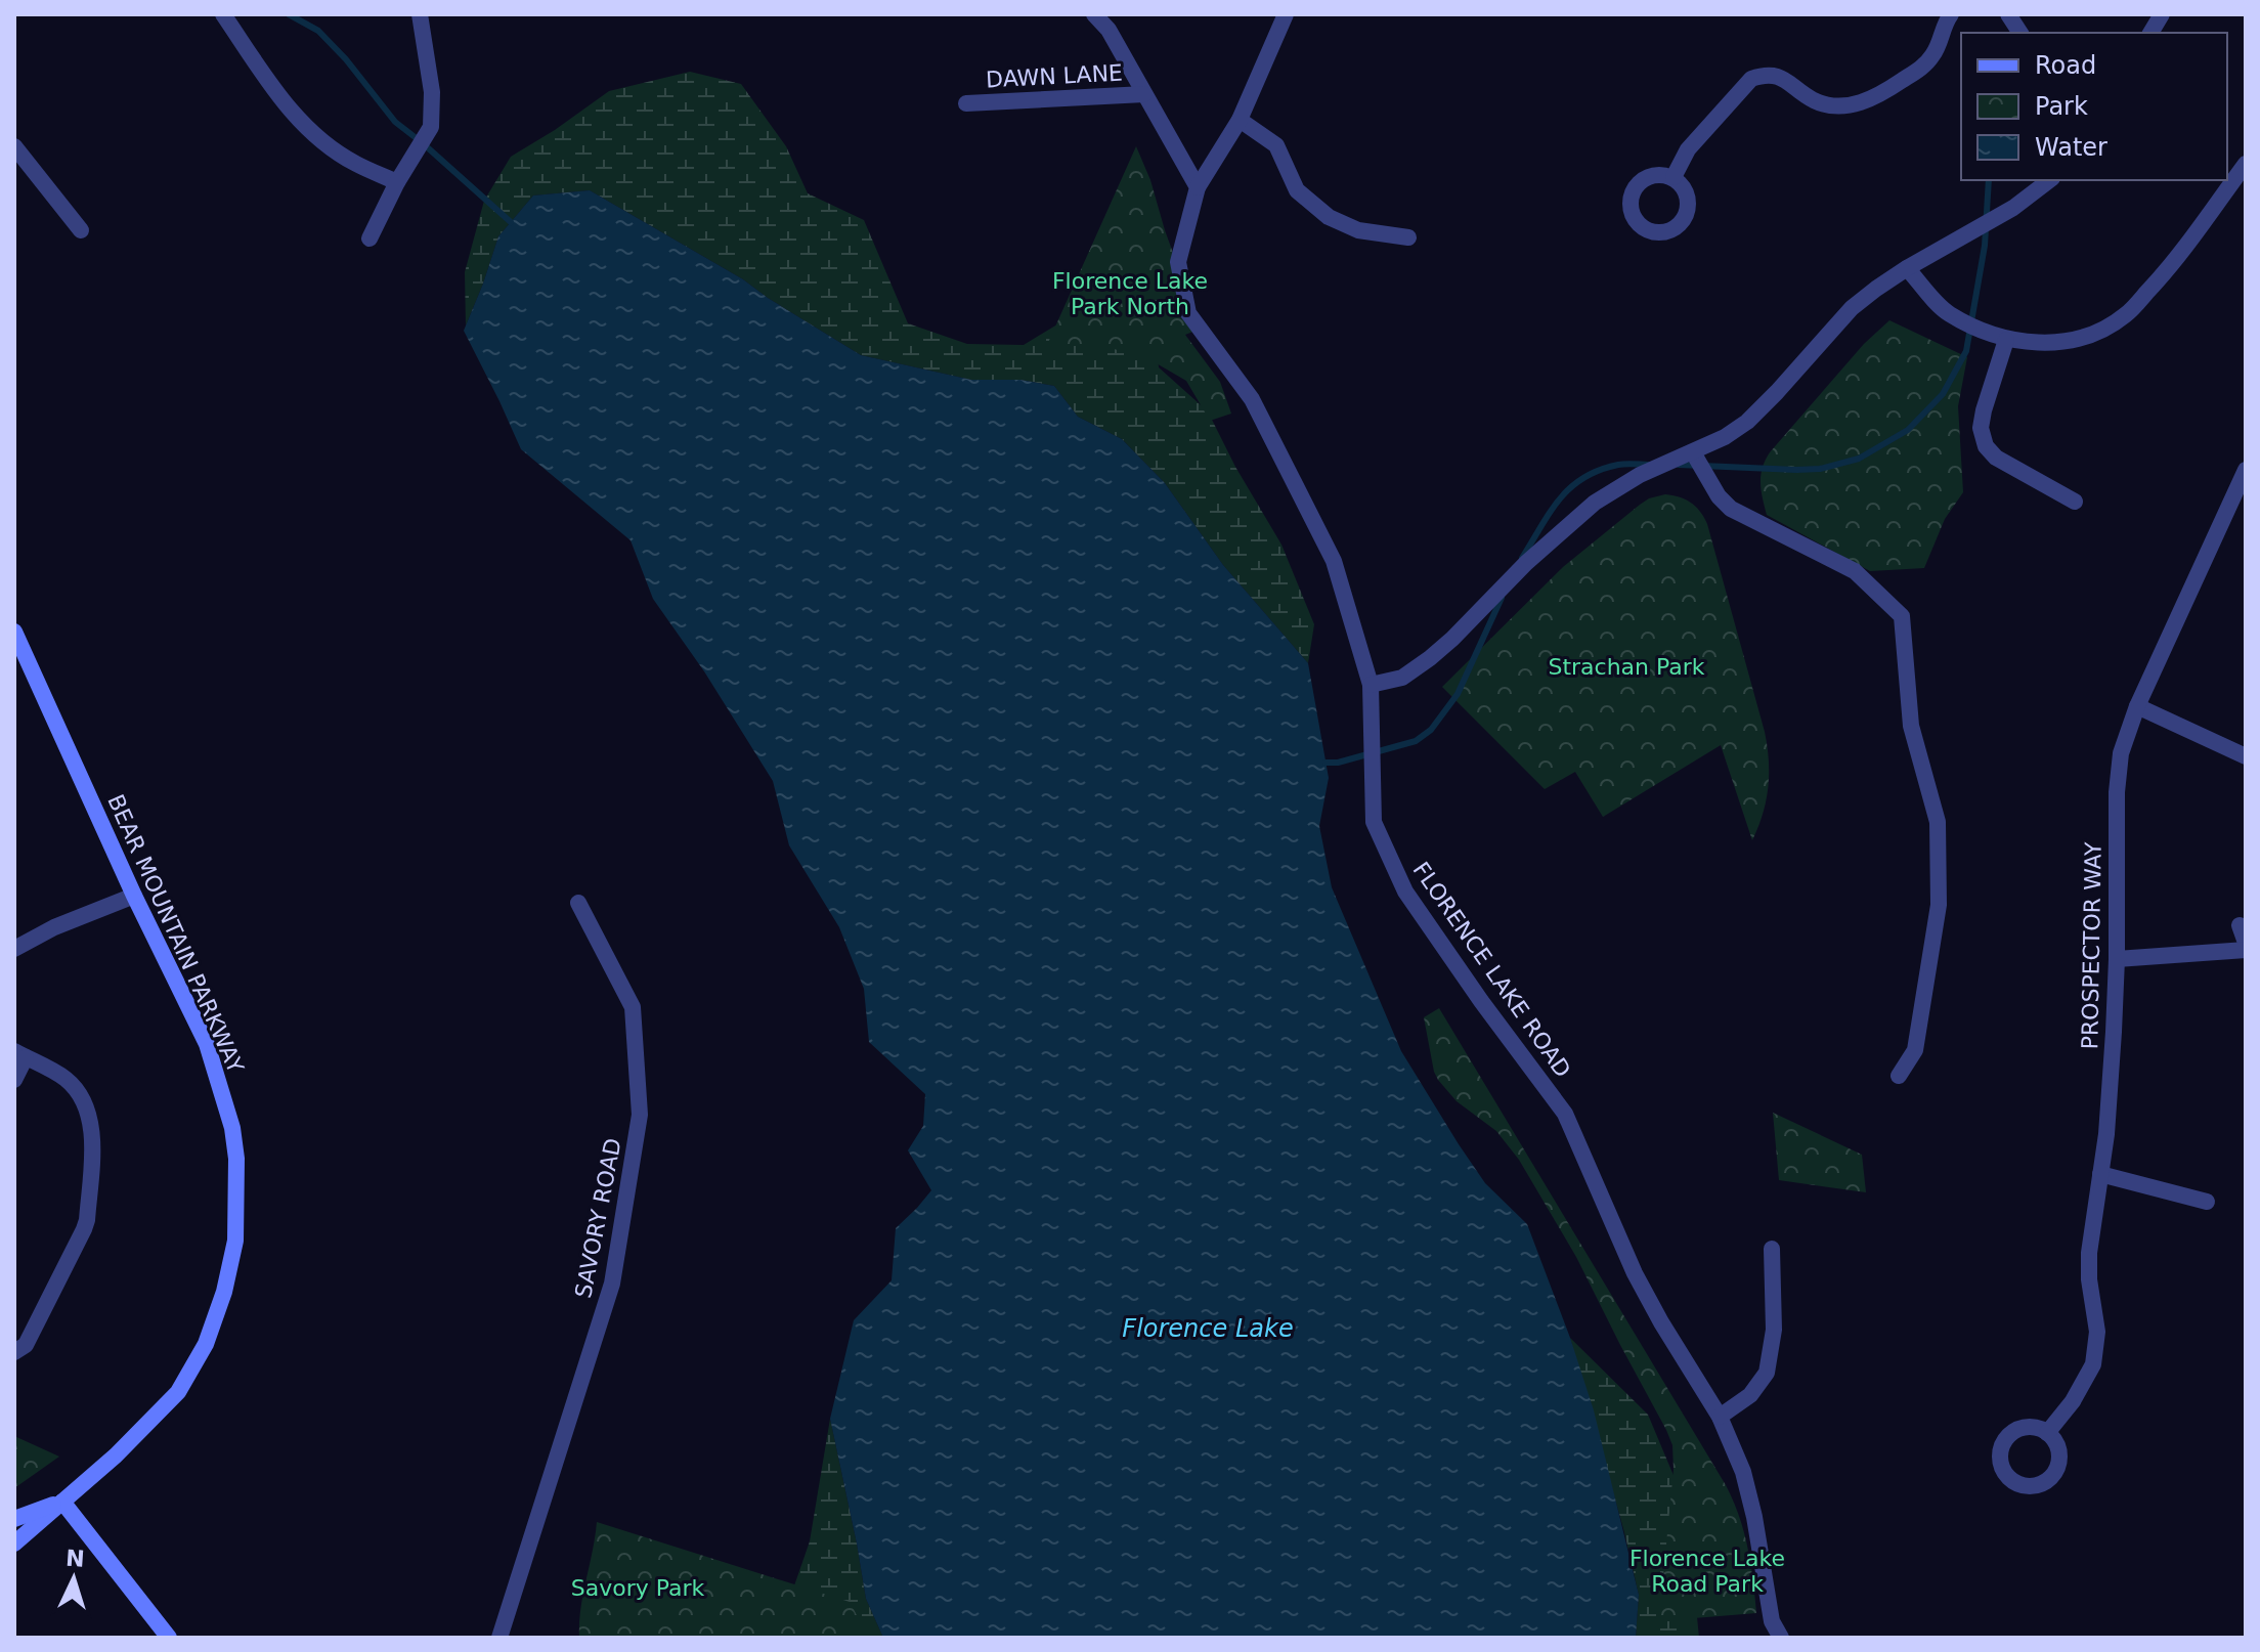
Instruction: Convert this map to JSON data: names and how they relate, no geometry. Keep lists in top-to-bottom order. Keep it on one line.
{"streets":{"street":["DAWN LANE","BEAR MOUNTAIN PARKWAY","PROSPECTOR WAY","FLORENCE LAKE ROAD","SAVORY ROAD"]},"water":["Florence Lake"],"parks":["Florence Lake Park North","Strachan Park","Florence Lake Road Park","Savory Park"],"legend":["Road","Park","Water"],"north":"top"}
